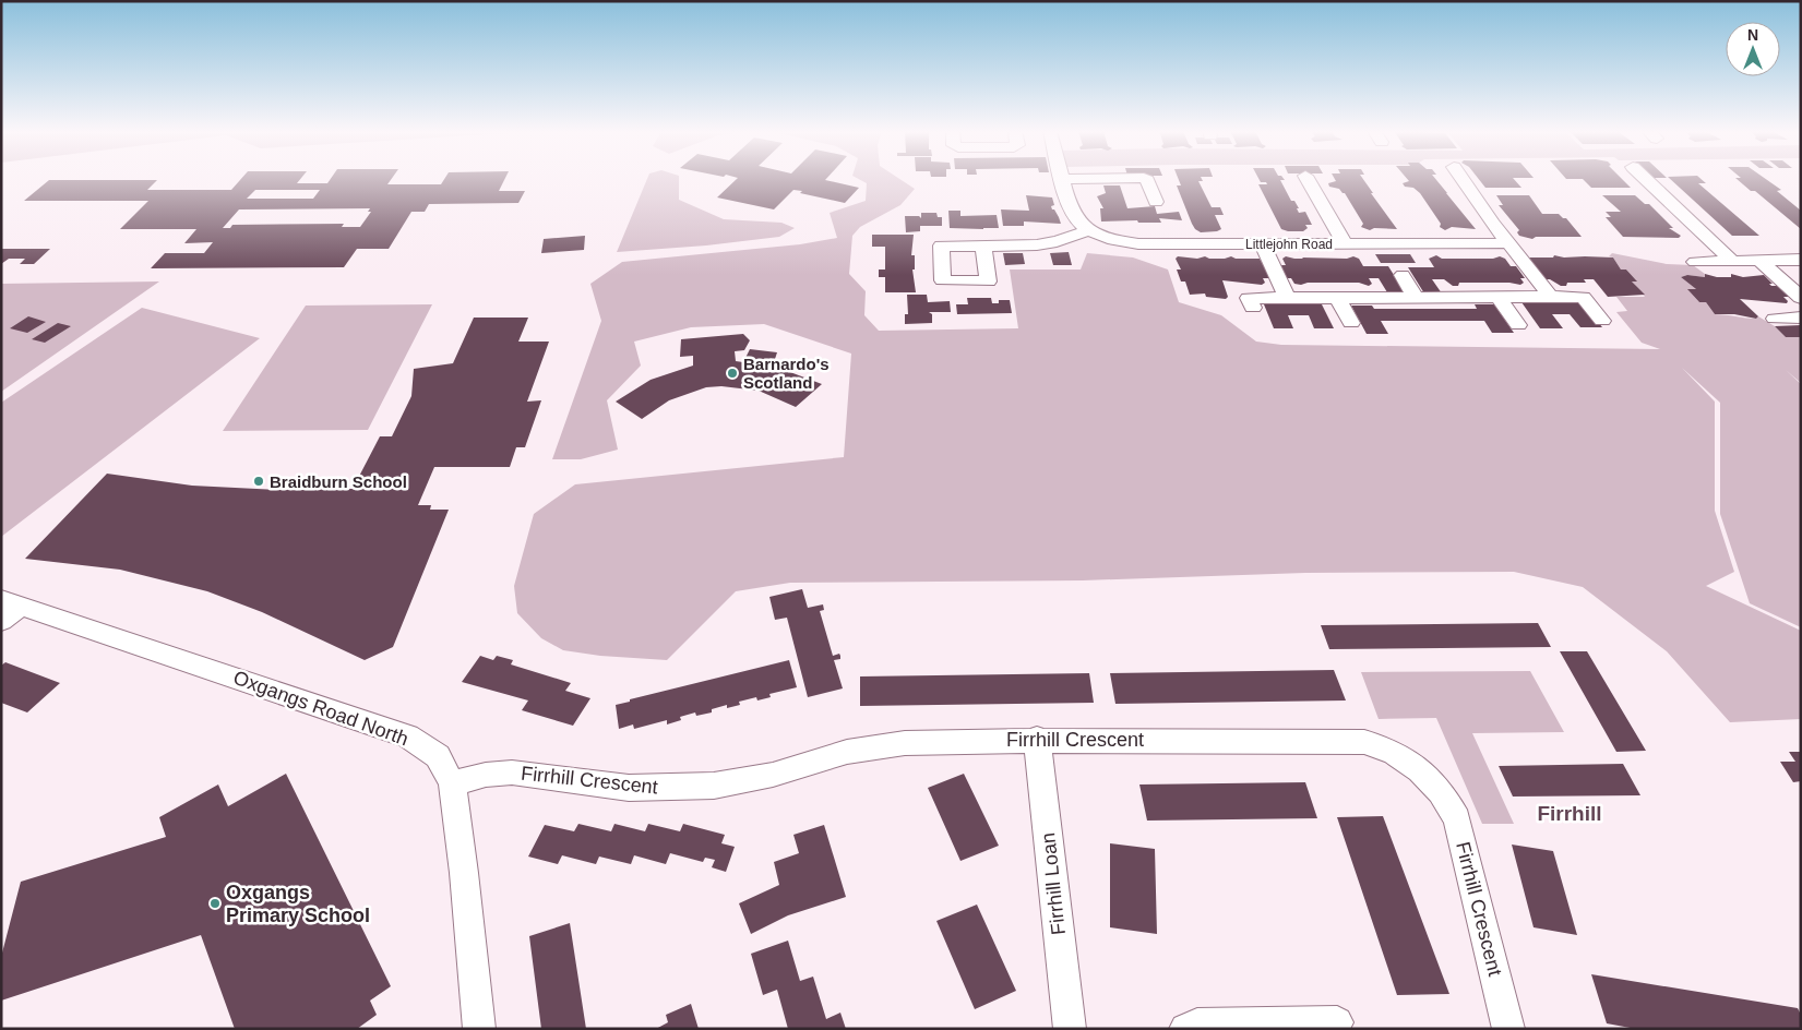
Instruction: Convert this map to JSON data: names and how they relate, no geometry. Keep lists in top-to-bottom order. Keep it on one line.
{"streets":{"street":["Littlejohn Road","Oxgangs Road North","Firrhill Crescent","Firrhill Loan"]},"crossings":[["Oxgangs Road North","Firrhill Crescent"],["Firrhill Crescent","Firrhill Loan"]],"districts":["Firrhill"],"places":["Barnardo's Scotland","Braidburn School","Oxgangs Primary School"],"north":"top"}
